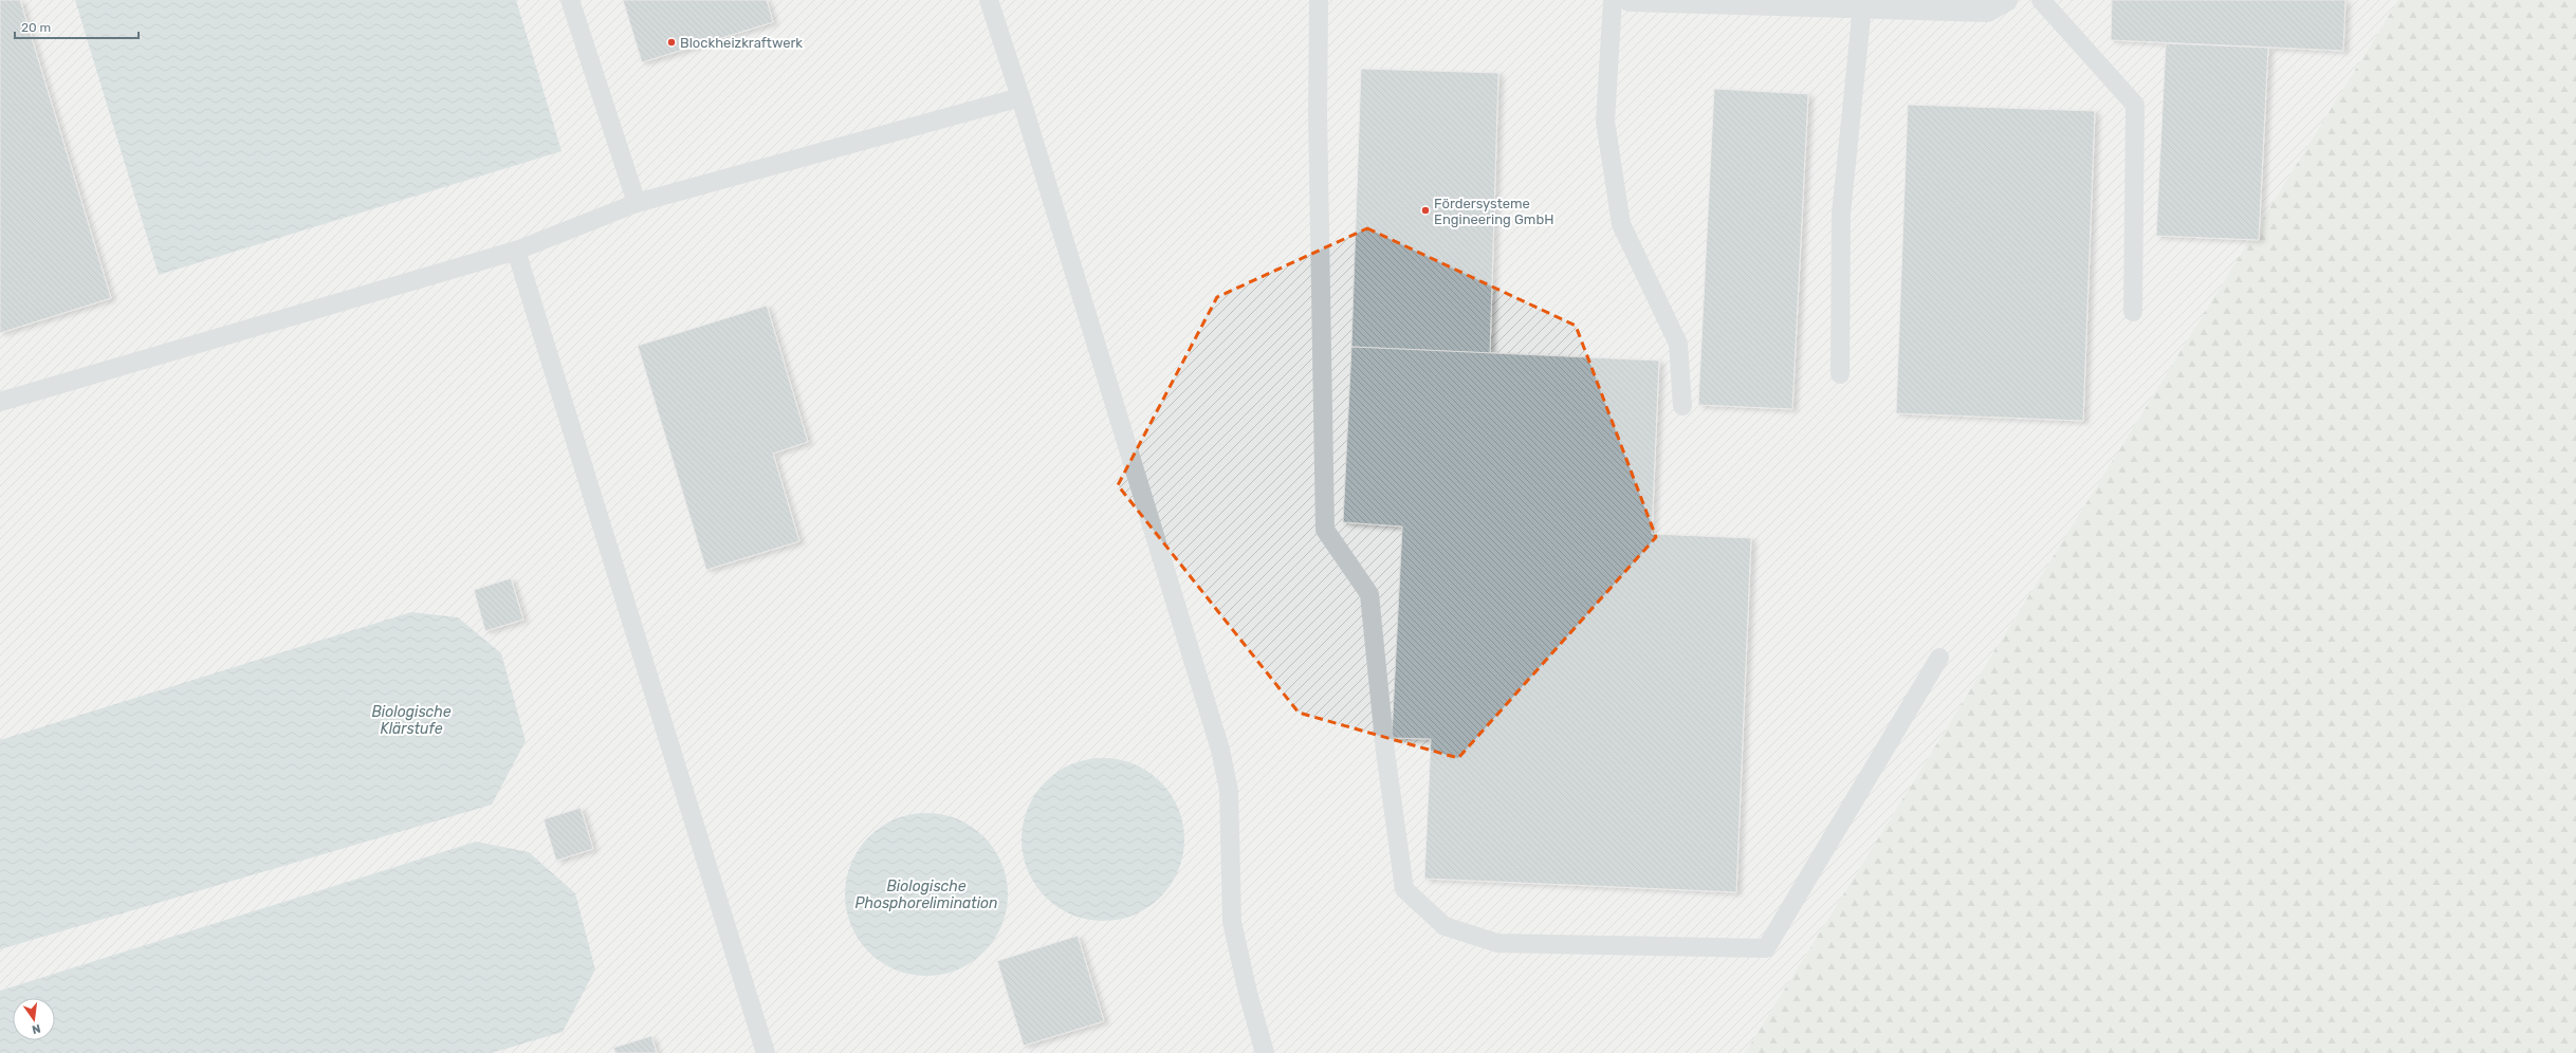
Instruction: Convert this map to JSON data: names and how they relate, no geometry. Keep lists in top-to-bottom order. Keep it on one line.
{"water":["Biologische Klärstufe","Biologische Phosphorelimination"],"places":["Blockheizkraftwerk","Fördersysteme Engineering GmbH"],"scale_bar":"20 m","north":"bottom"}
